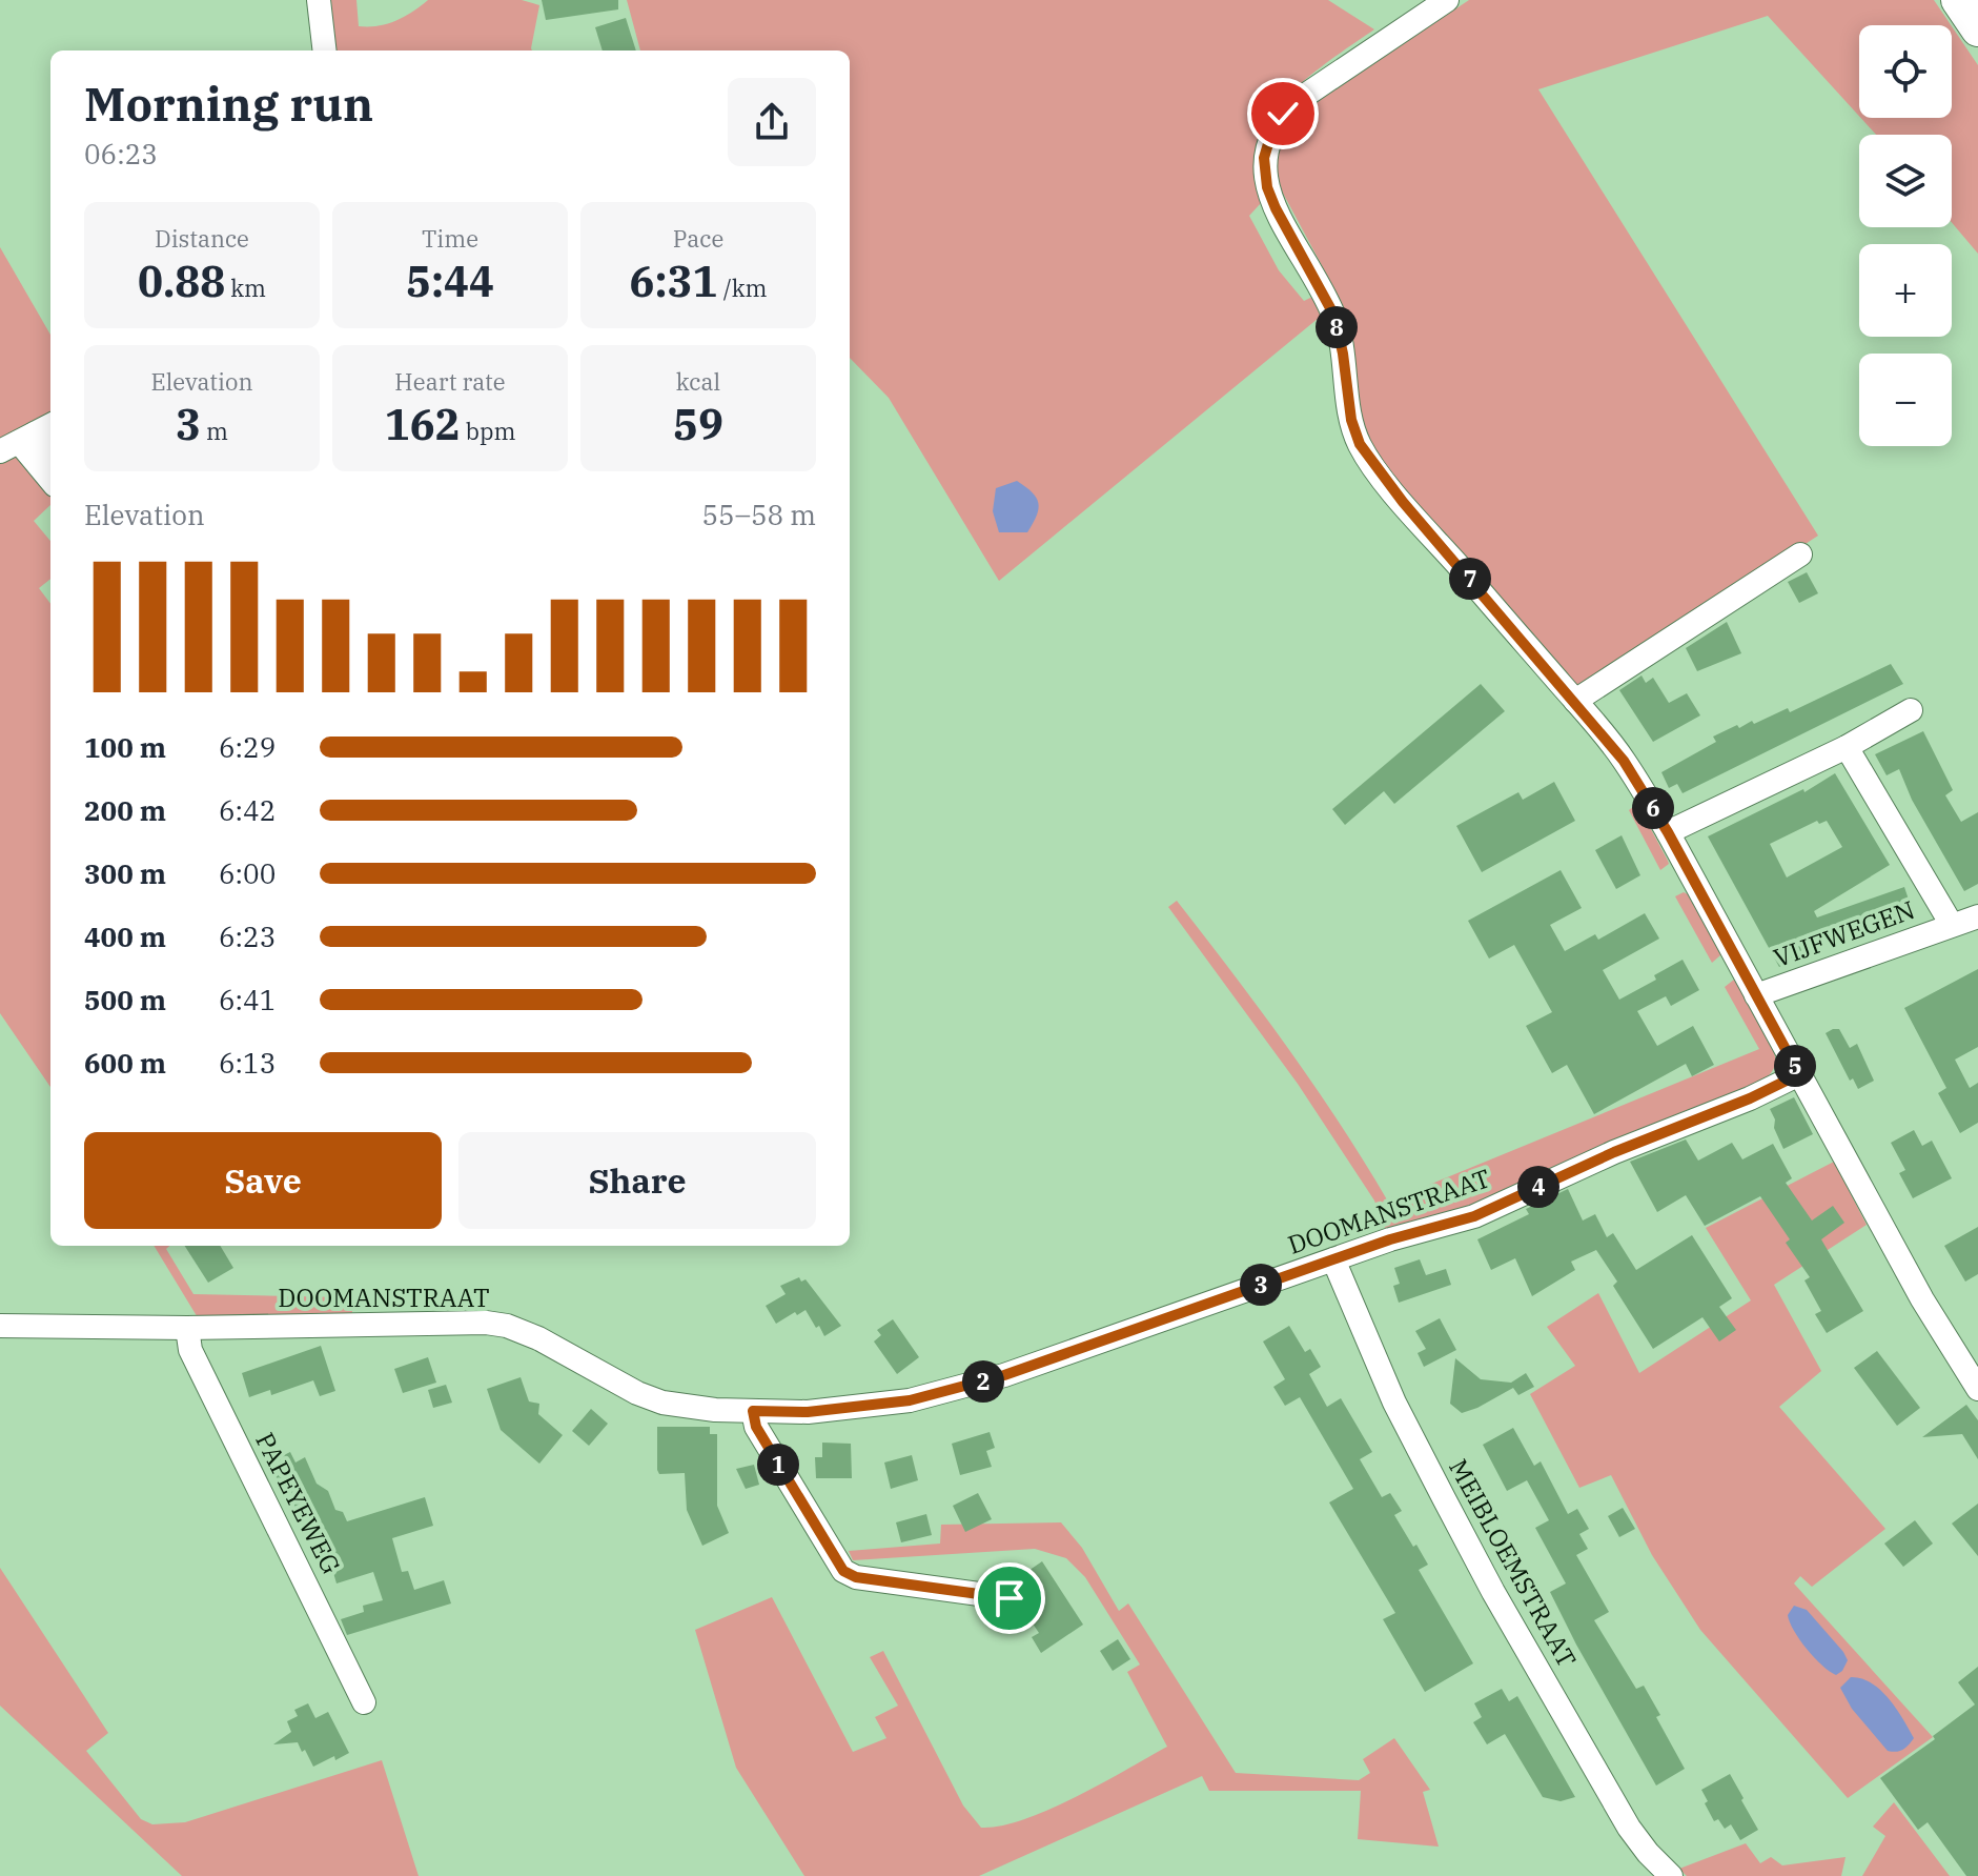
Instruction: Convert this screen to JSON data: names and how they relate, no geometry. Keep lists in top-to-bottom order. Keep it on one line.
{"streets":{"street":["VIJFWEGEN","DOOMANSTRAAT","PAPEYEWEG","MEIBLOEMSTRAAT"]},"crossings":[["DOOMANSTRAAT","PAPEYEWEG"],["DOOMANSTRAAT","MEIBLOEMSTRAAT"]],"page":{"map_buttons":["+","−"],"heading":["Morning run","06:23"],"stats":[["Distance","0.88 km"],["Time","5:44"],["Pace","6:31 /km"],["Elevation","3 m"],["Heart rate","162 bpm"],["kcal","59"]],"pins":["8","7","6","5","4","3","2","1"],"chart":["Elevation","55–58 m"],"list":[{"name":"100 m","note":"6:29"},{"name":"200 m","note":"6:42"},{"name":"300 m","note":"6:00"},{"name":"400 m","note":"6:23"},{"name":"500 m","note":"6:41"},{"name":"600 m","note":"6:13"}],"buttons":["Save","Share"]}}
